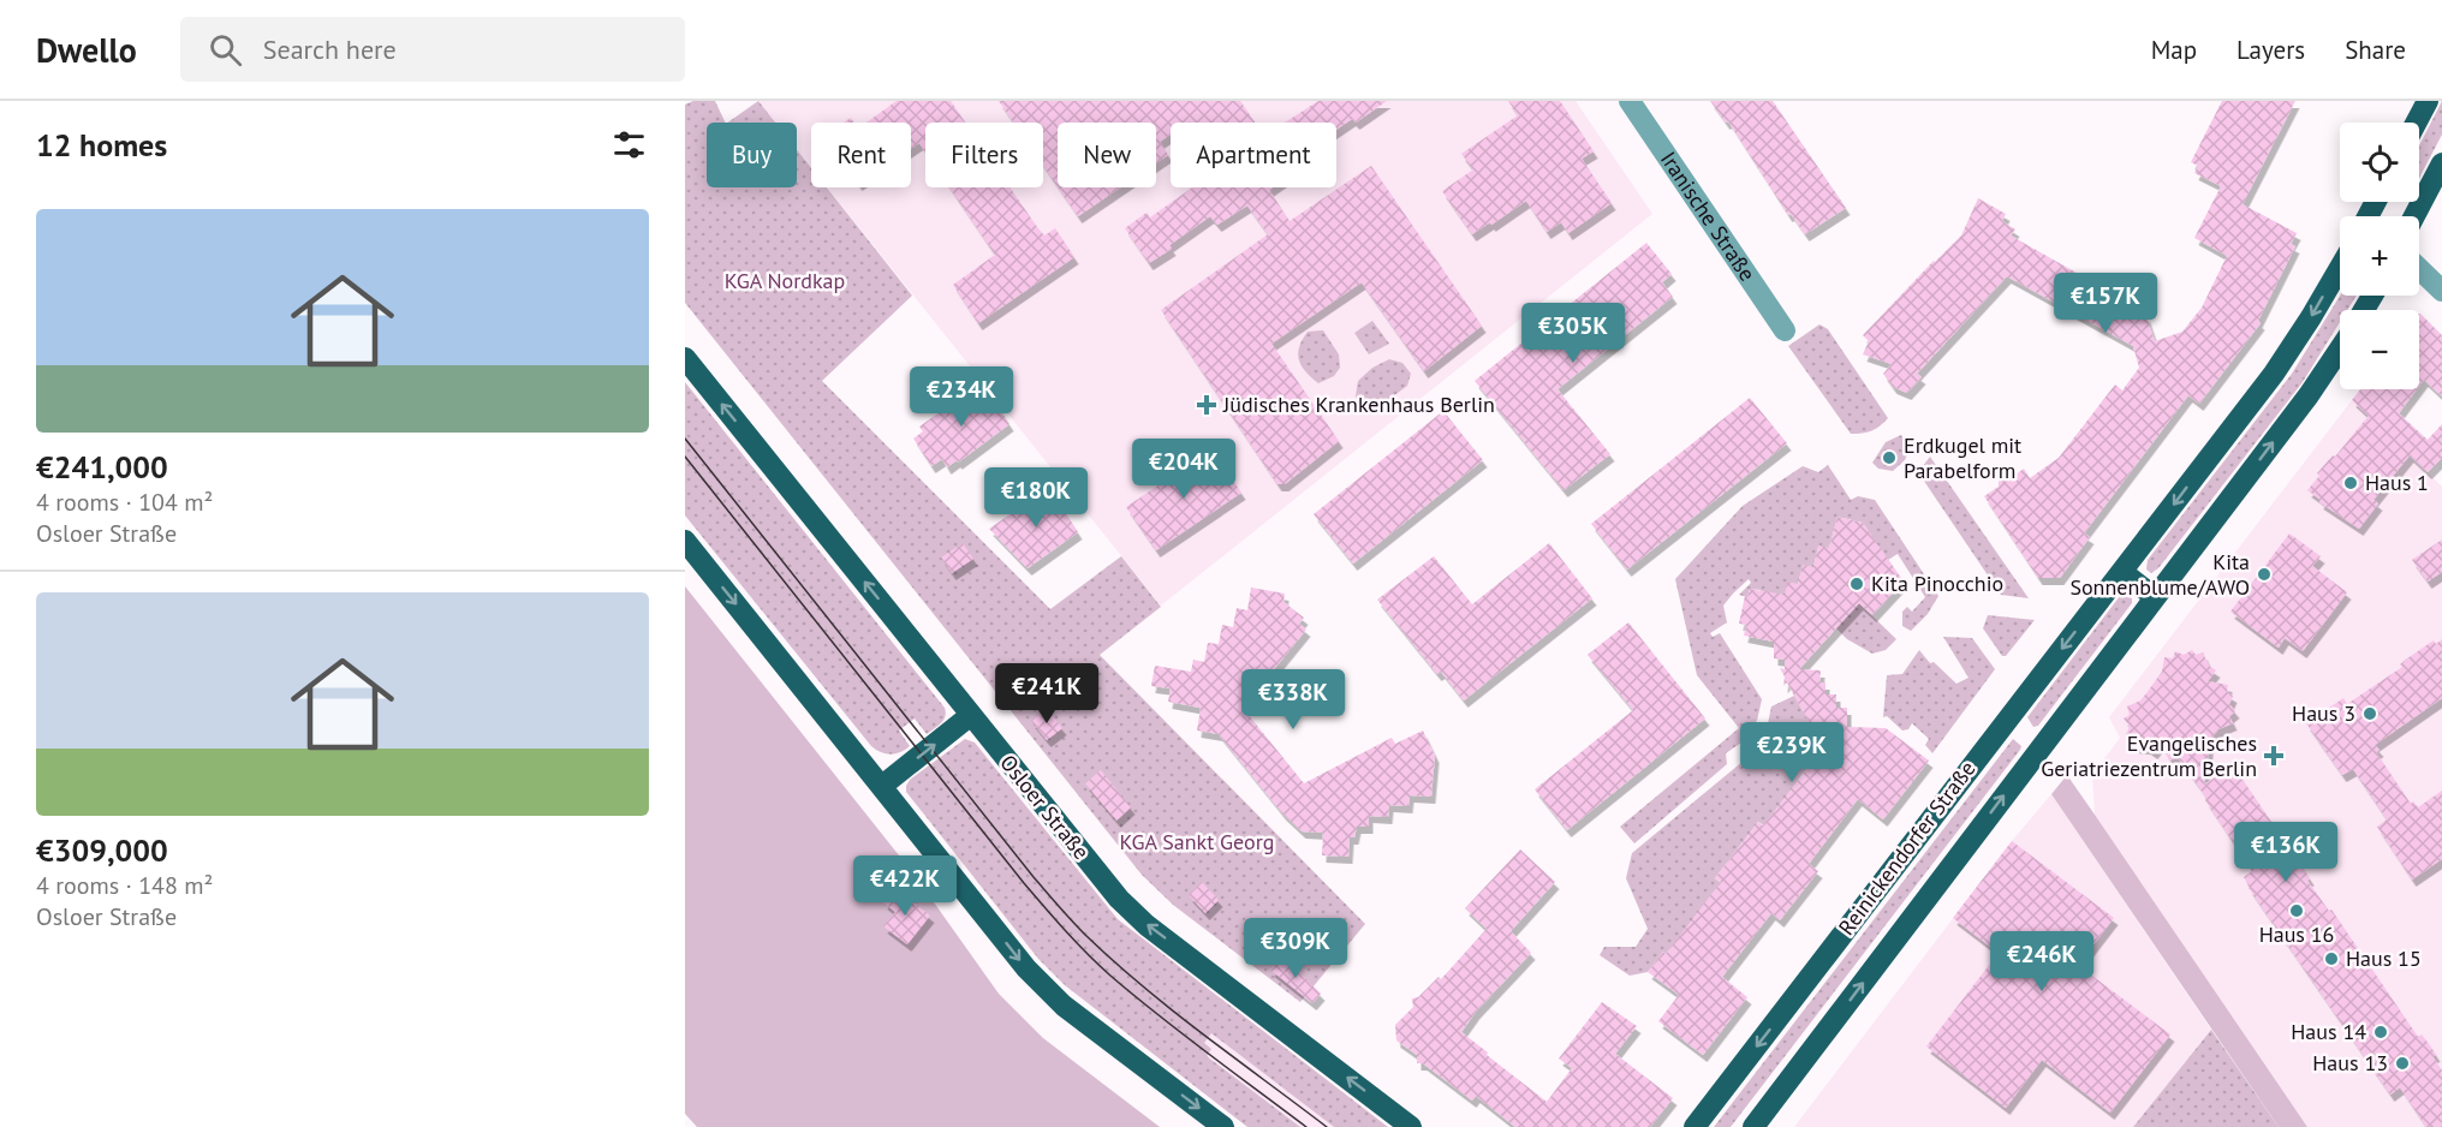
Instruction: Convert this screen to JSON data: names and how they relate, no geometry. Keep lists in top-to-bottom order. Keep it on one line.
{"streets":{"main road":["Osloer Straße","Reinickendorfer Straße"],"street":["Iranische Straße"]},"parks":["KGA Nordkap","KGA Sankt Georg"],"places":{"health":["Jüdisches Krankenhaus Berlin","Evangelisches Geriatriezentrum Berlin"],"other":["Erdkugel mit Parabelform","Haus 1","Kita Sonnenblume/AWO","Kita Pinocchio","Haus 3","Haus 16","Haus 15","Haus 14","Haus 13"]},"page":{"header":"Dwello","search":"Search here","nav":["Map","Layers","Share"],"heading":"12 homes","map_buttons":["+","−"],"chip":["Buy","Rent","Filters","New","Apartment"],"list":[{"name":"€241,000","note":"4 rooms · 104 m² · Osloer Straße"},{"name":"€309,000","note":"4 rooms · 148 m² · Osloer Straße"}],"price":["€157K","€305K","€234K","€204K","€180K","€241K","€338K","€239K","€136K","€422K","€309K","€246K"]}}
